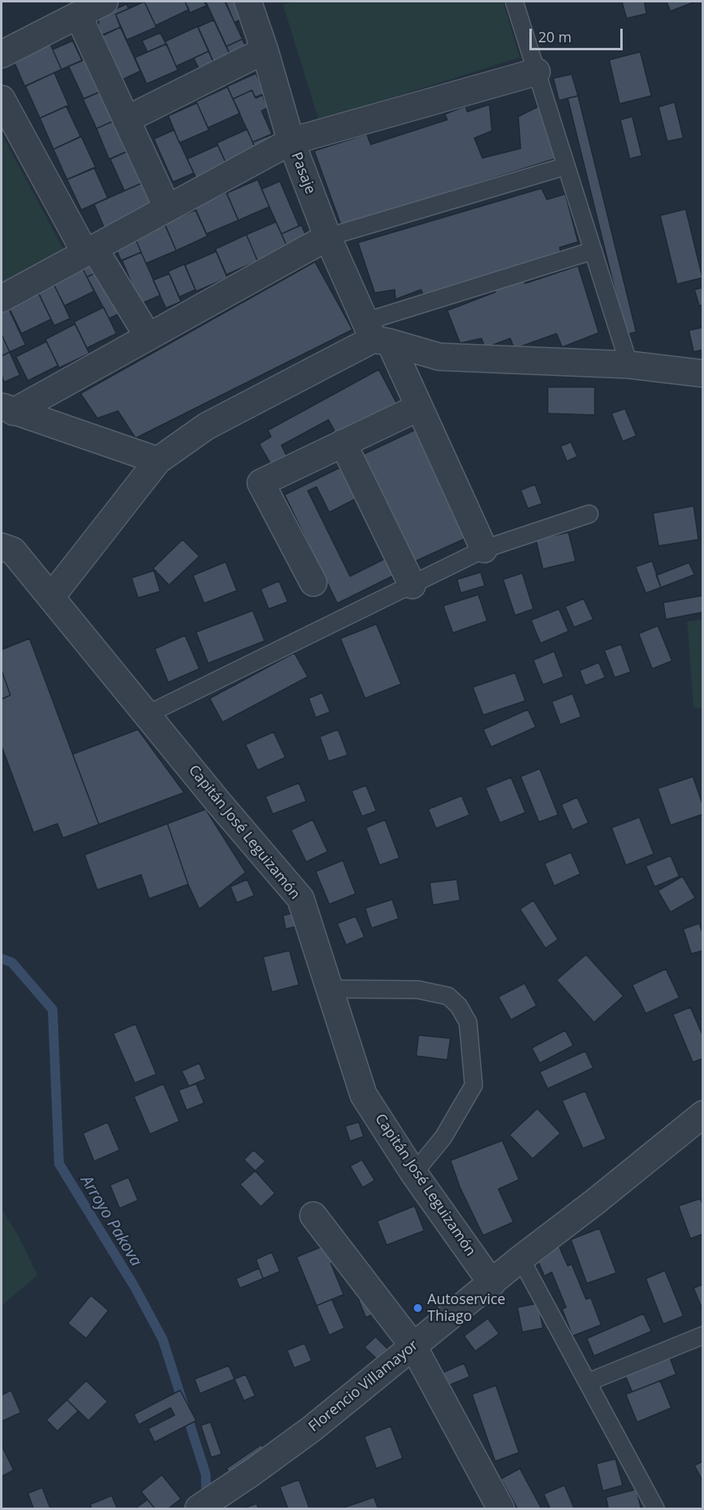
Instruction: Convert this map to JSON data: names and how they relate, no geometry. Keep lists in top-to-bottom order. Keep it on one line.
{"streets":{"street":["Pasaje","Capitán José Leguizamón","Florencio Villamayor"]},"crossings":[["Capitán José Leguizamón","Florencio Villamayor"]],"water":["Arroyo Pakova"],"places":["Autoservice Thiago"],"scale_bar":"20 m"}
